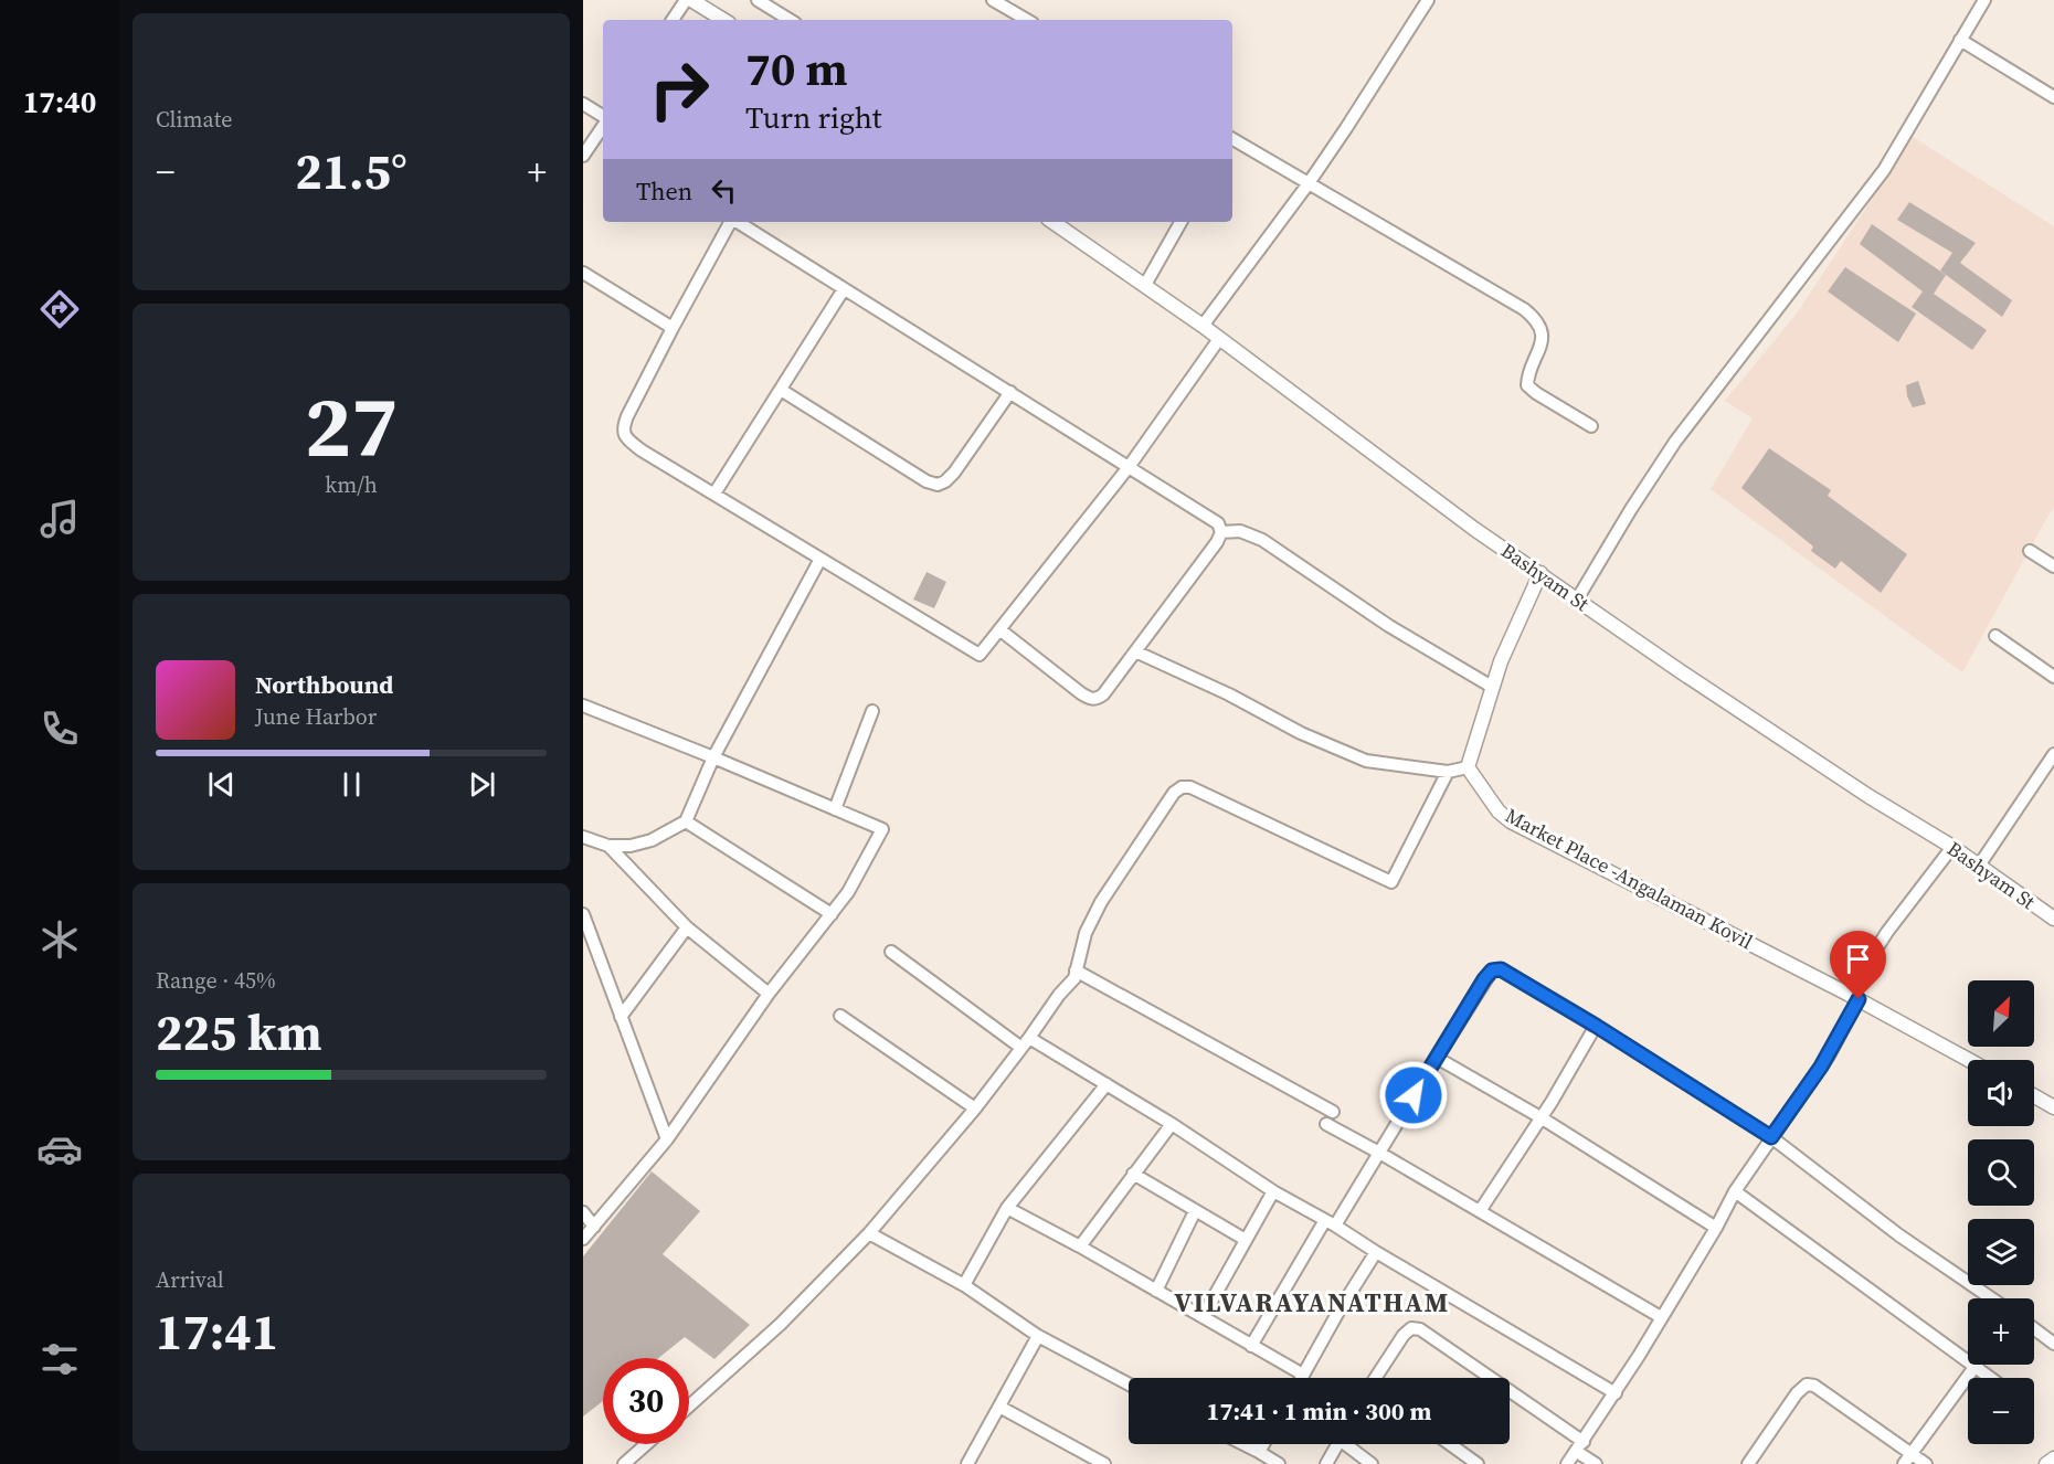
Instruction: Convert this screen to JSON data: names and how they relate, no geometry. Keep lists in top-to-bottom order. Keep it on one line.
{"streets":{"street":["Bashyam St","Market Place -Angalaman Kovil"]},"districts":["VILVARAYANATHAM"],"north":"top right","page":{"tabs":"17:40","tile":["Climate",["27","km/h"],["Range · 45%","225 km"],["Arrival","17:41"]],"turn":["70 m","Turn right"],"heat":["−","21.5°","+"],"then":"Then","song":["Northbound","June Harbor"],"map_buttons":["+","−"],"limit":"30","trip":"17:41 · 1 min · 300 m"}}
